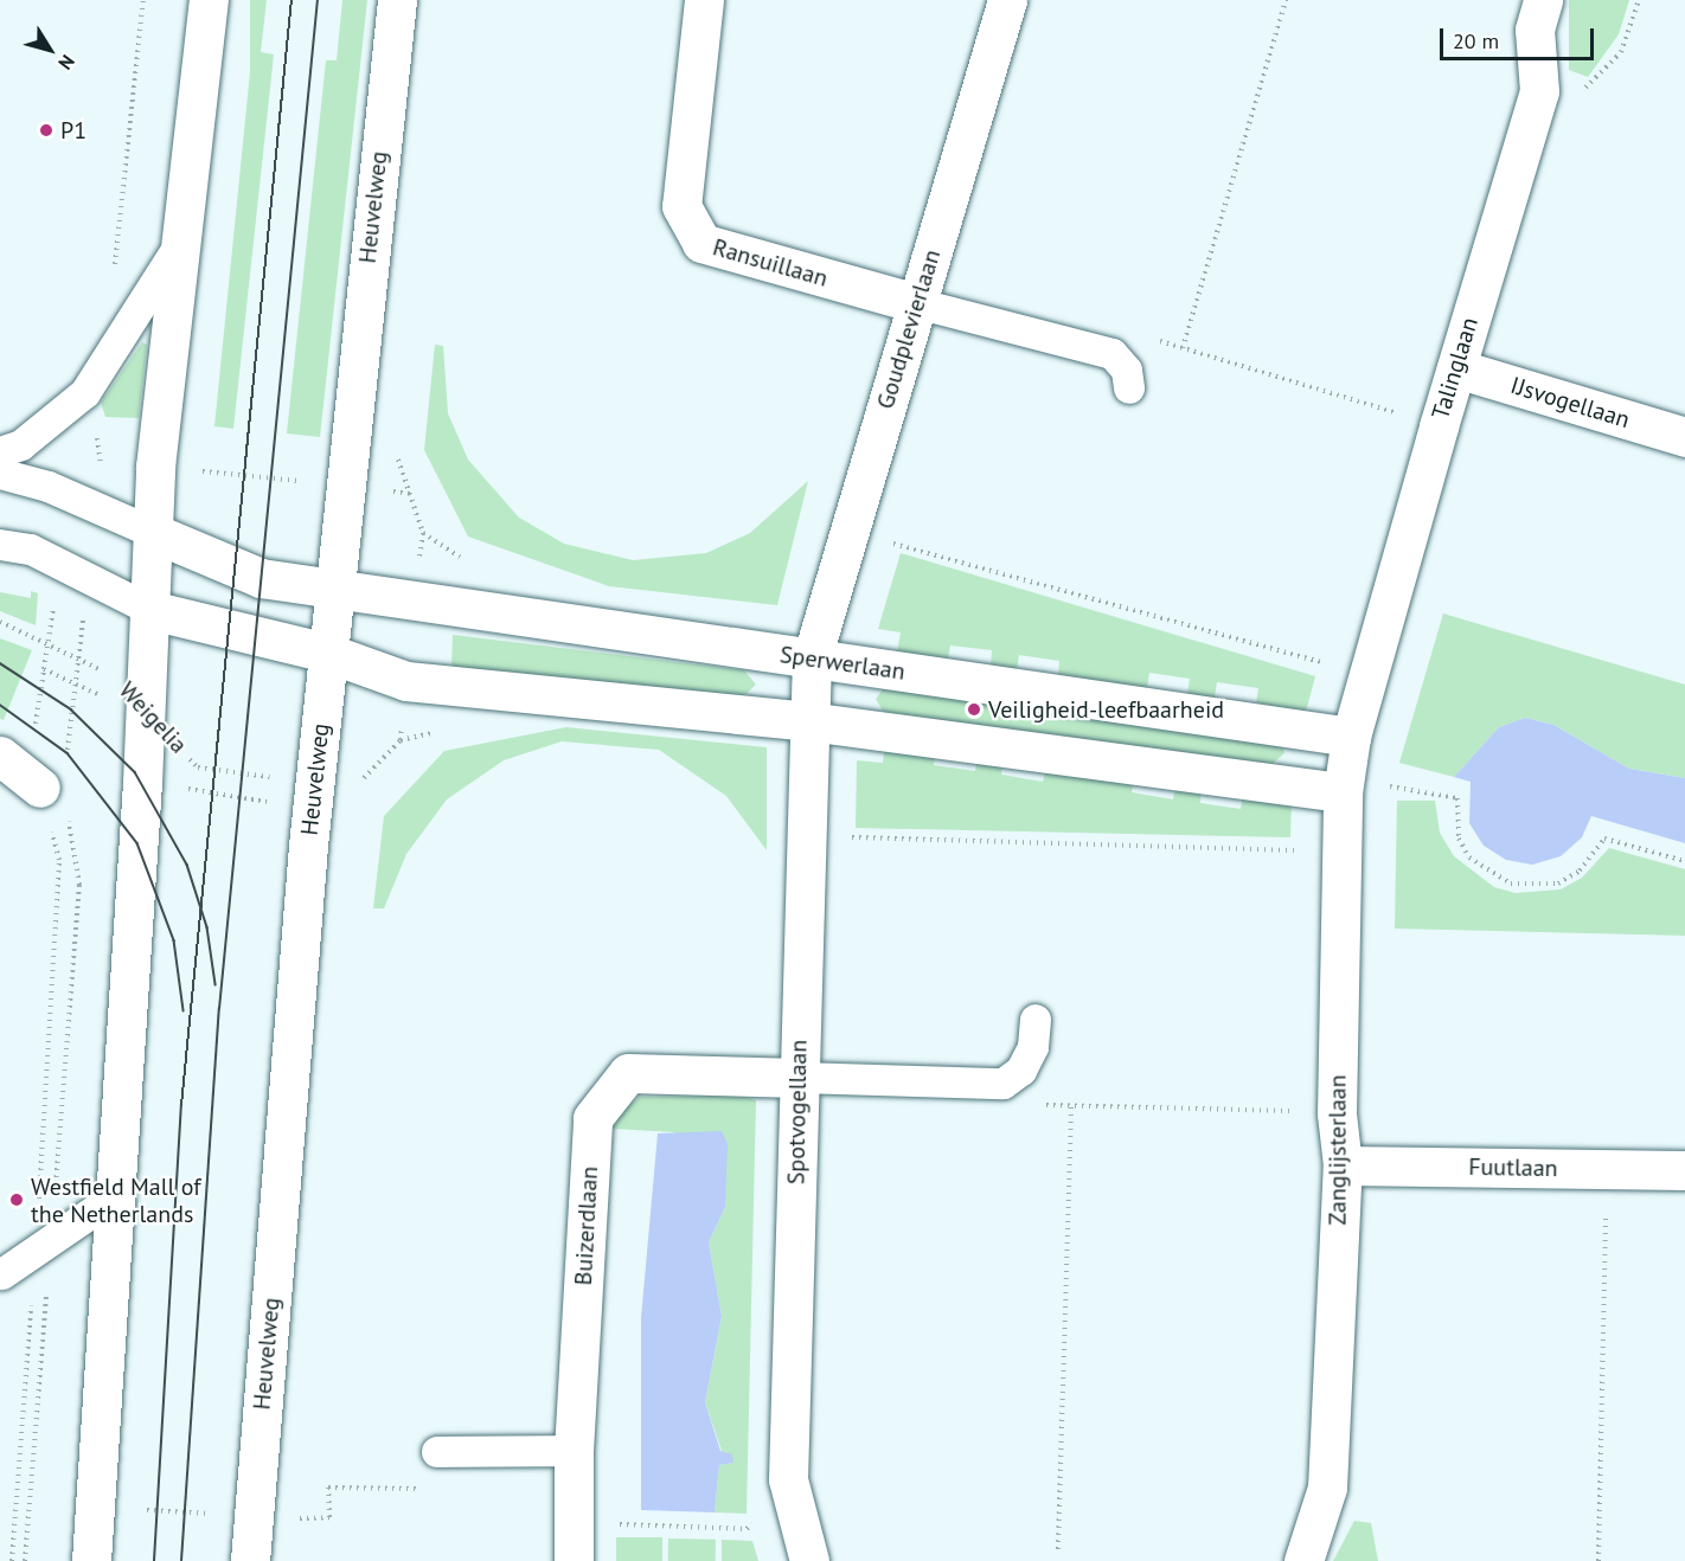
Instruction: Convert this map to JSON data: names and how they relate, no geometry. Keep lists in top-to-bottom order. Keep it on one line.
{"streets":{"street":["Heuvelweg","Ransuillaan","Goudplevierlaan","Talinglaan","IJsvogellaan","Sperwerlaan","Spotvogellaan","Zanglijsterlaan","Fuutlaan","Buizerdlaan"],"path":["Weigelia"]},"crossings":[["Heuvelweg","Sperwerlaan"],["Heuvelweg","Weigelia"],["Ransuillaan","Goudplevierlaan"],["Goudplevierlaan","Sperwerlaan"],["Goudplevierlaan","Spotvogellaan"],["Talinglaan","IJsvogellaan"],["Talinglaan","Sperwerlaan"],["Talinglaan","Zanglijsterlaan"],["Sperwerlaan","Spotvogellaan"],["Sperwerlaan","Zanglijsterlaan"],["Spotvogellaan","Buizerdlaan"],["Zanglijsterlaan","Fuutlaan"]],"places":["P1","Veiligheid-leefbaarheid","Westfield Mall of the Netherlands"],"scale_bar":"20 m","north":"bottom right"}
